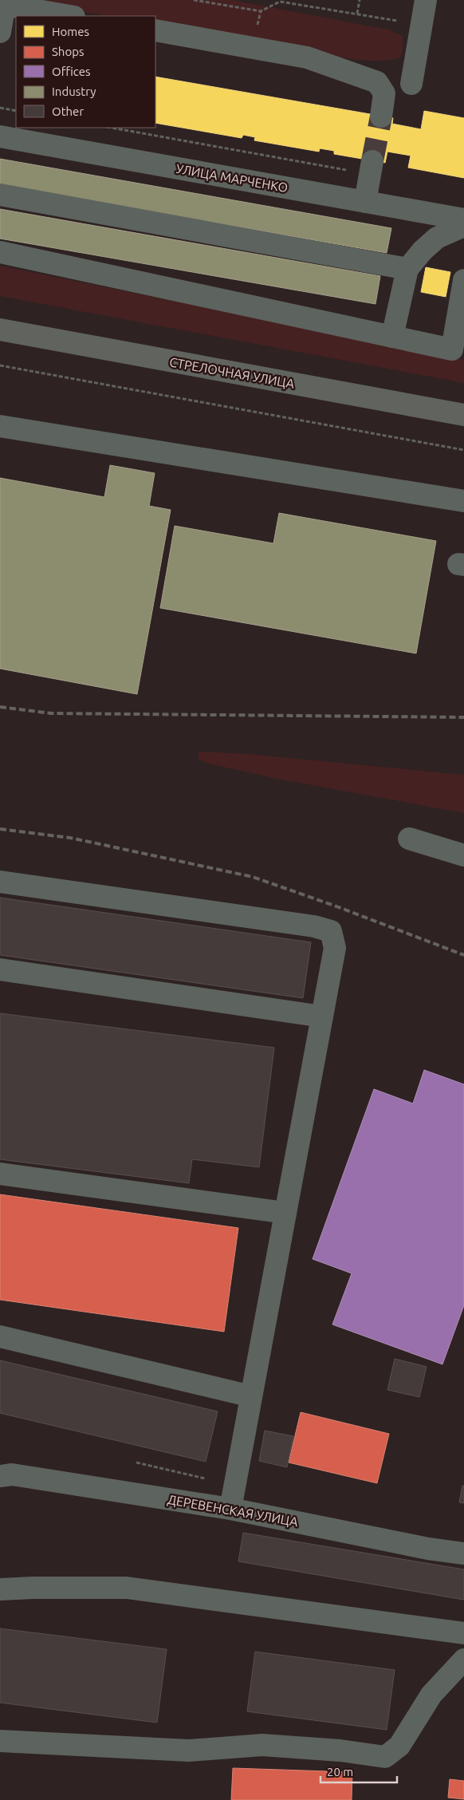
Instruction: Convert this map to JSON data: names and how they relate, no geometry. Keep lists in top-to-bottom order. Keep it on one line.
{"streets":{"main road":["СТРЕЛОЧНАЯ УЛИЦА"],"lane":["УЛИЦА МАРЧЕНКО","ДЕРЕВЕНСКАЯ УЛИЦА"]},"legend":["Homes","Shops","Offices","Industry","Other"],"scale_bar":"20 m"}
